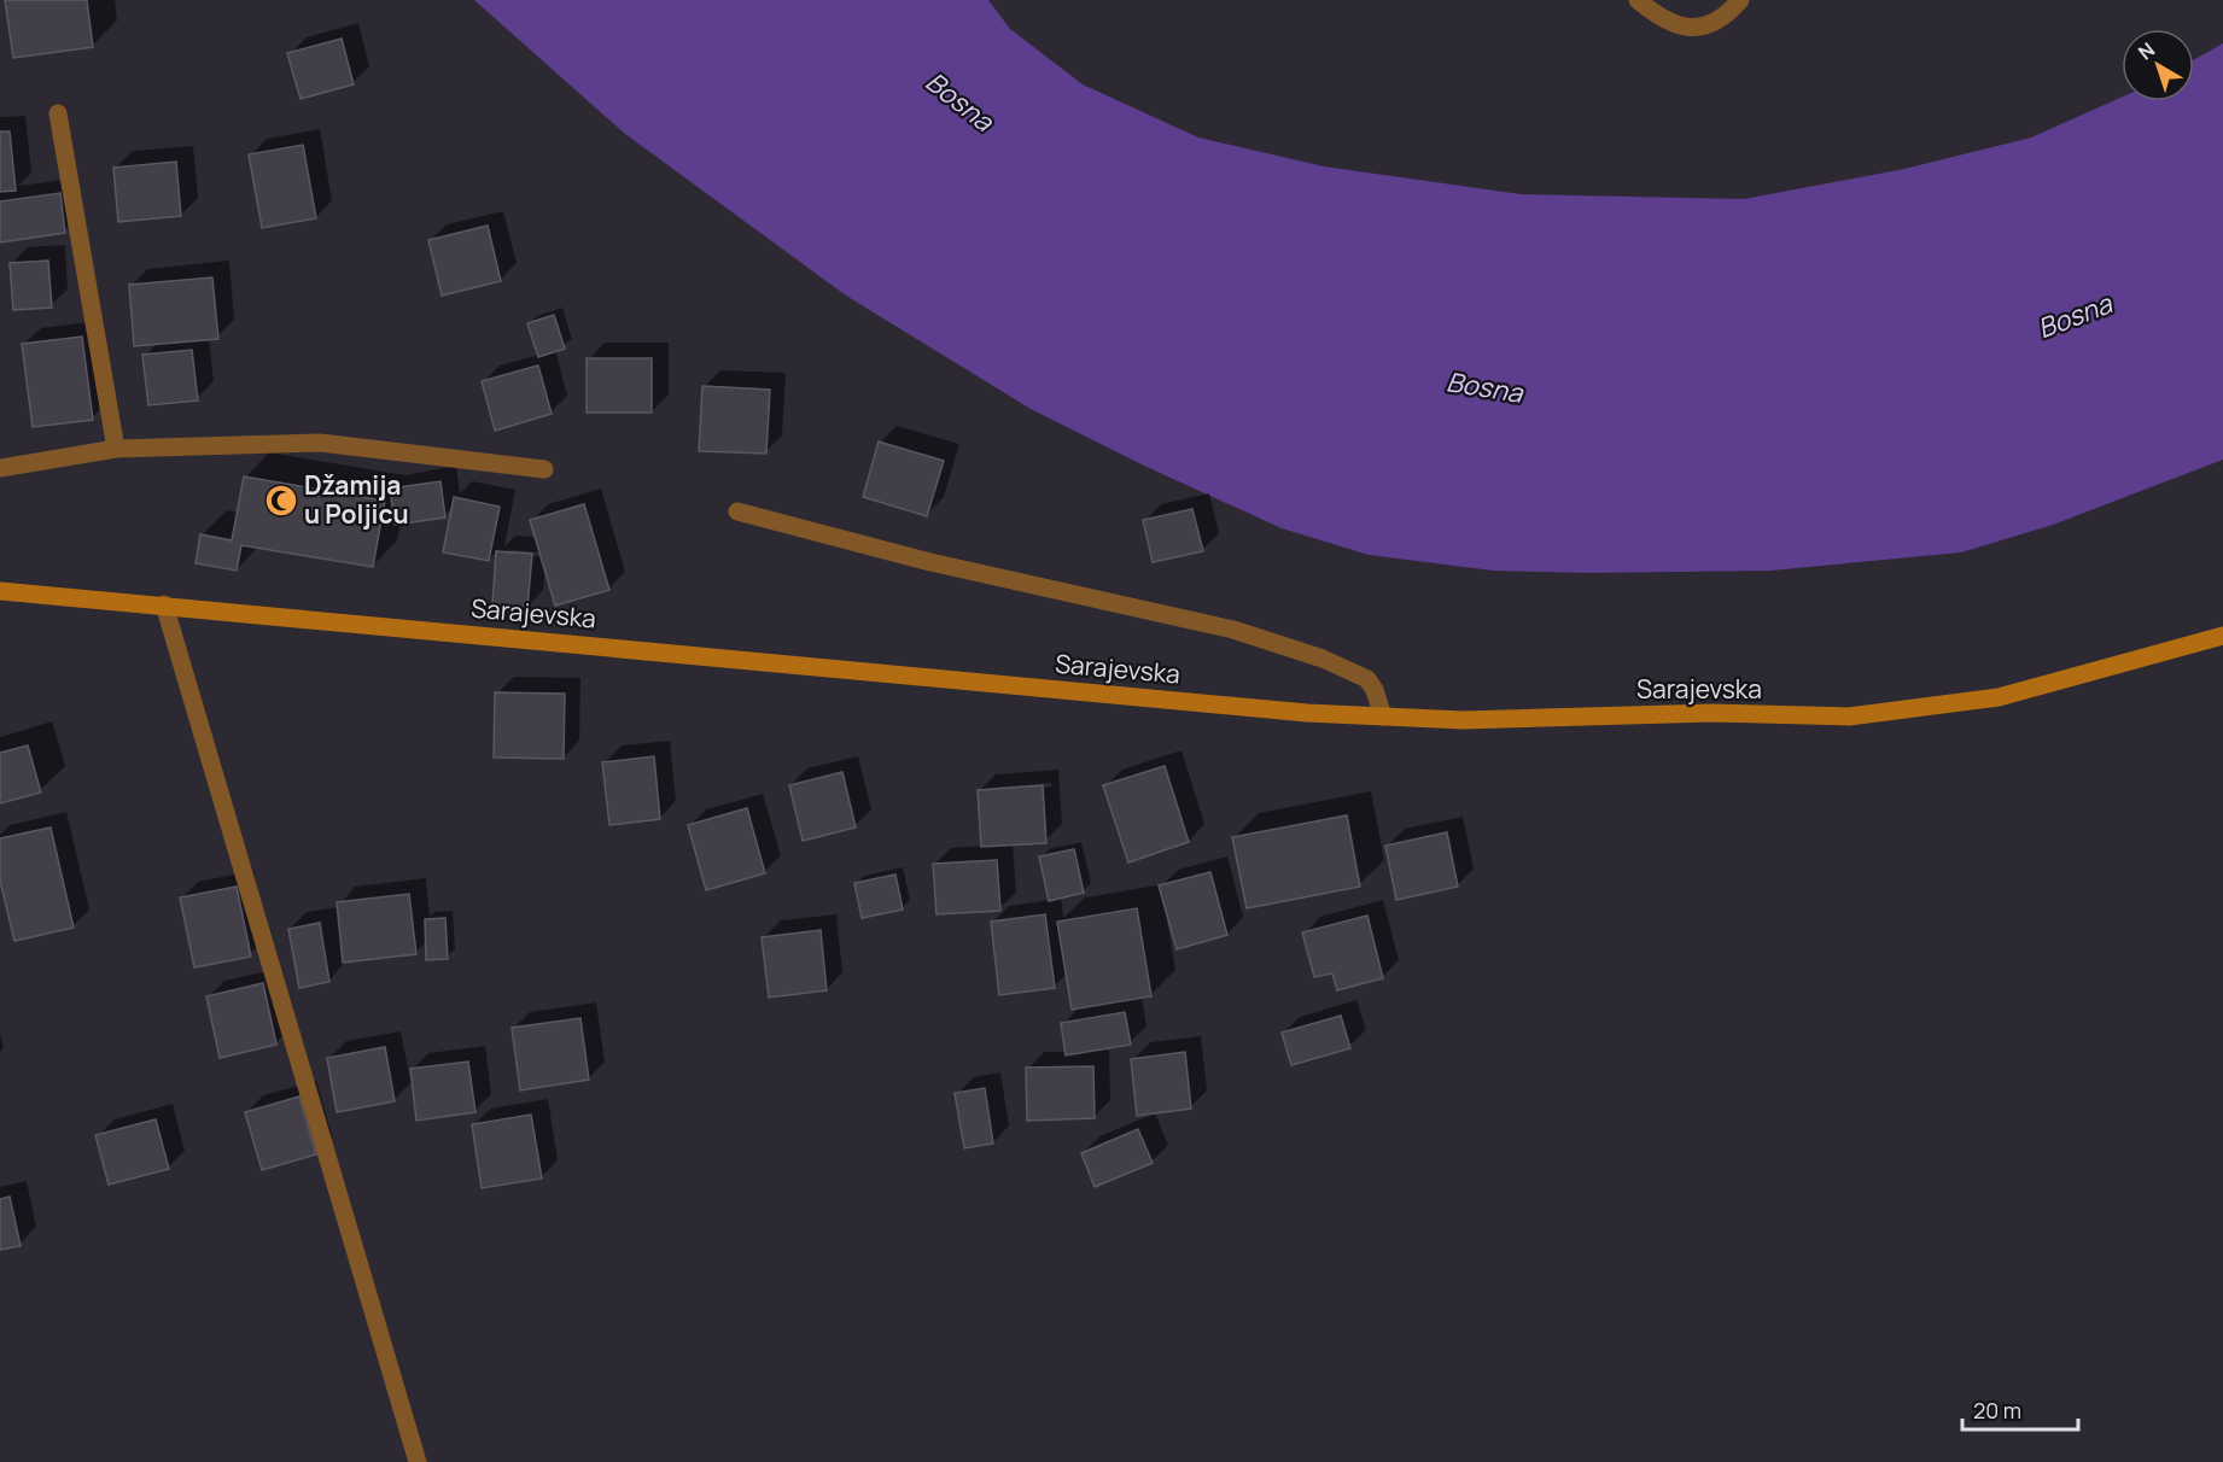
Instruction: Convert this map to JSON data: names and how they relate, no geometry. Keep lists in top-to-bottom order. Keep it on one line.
{"streets":{"main road":["Sarajevska"]},"water":["Bosna"],"places":{"mosque":["Džamija u Poljicu"]},"scale_bar":"20 m","north":"top left"}
